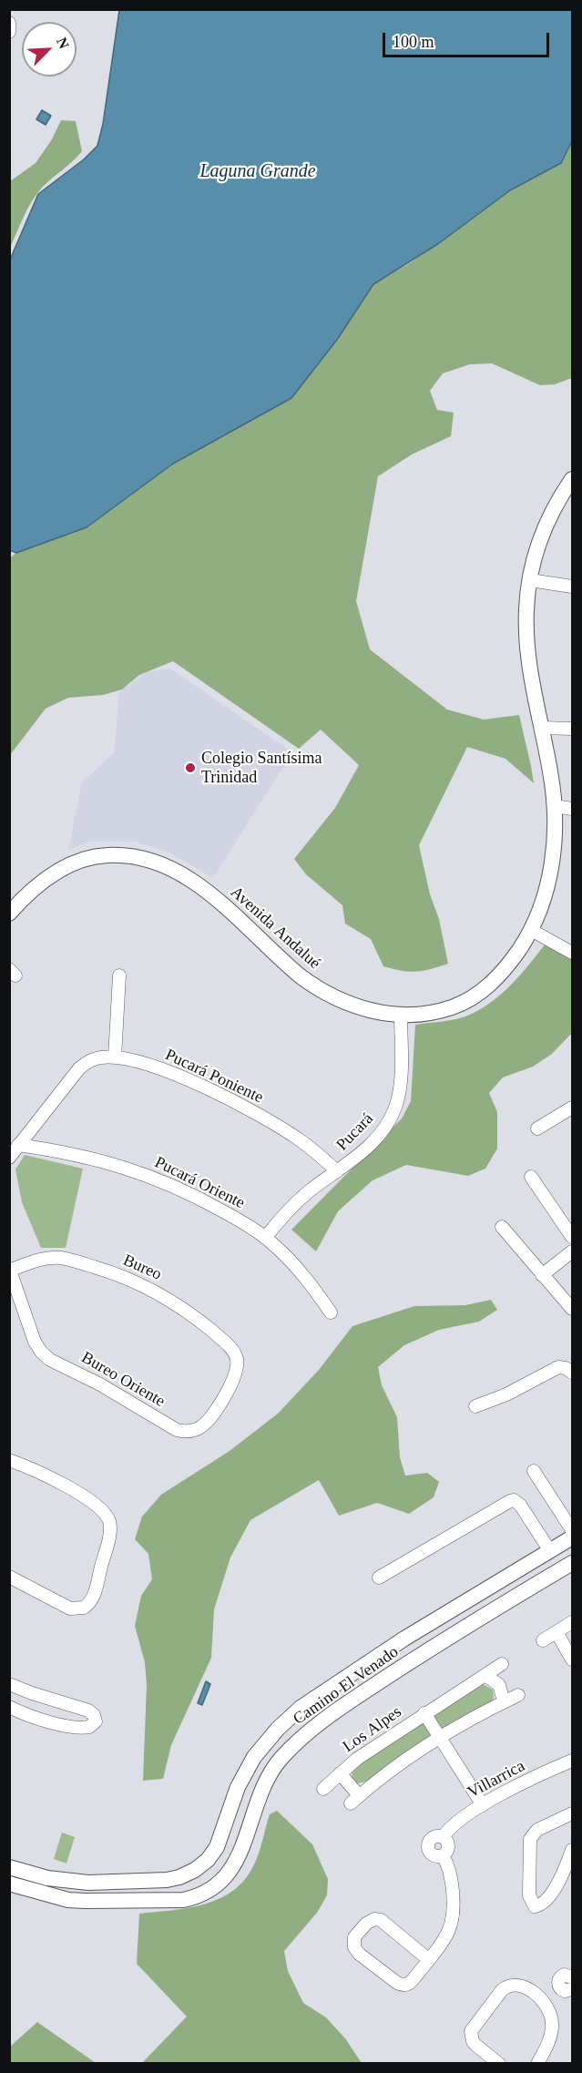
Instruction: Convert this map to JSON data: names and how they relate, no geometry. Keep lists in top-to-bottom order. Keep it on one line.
{"streets":{"street":["Avenida Andalué","Pucará Poniente","Pucará","Pucará Oriente","Bureo","Bureo Oriente","Camino El Venado","Los Alpes","Villarrica"]},"crossings":[["Avenida Andalué","Pucará"],["Pucará Poniente","Pucará"],["Pucará Poniente","Pucará Oriente"],["Pucará","Pucará Oriente"],["Bureo","Bureo Oriente"],["Los Alpes","Villarrica"]],"water":["Laguna Grande"],"places":["Colegio Santísima Trinidad"],"scale_bar":"100 m","north":"top right"}
